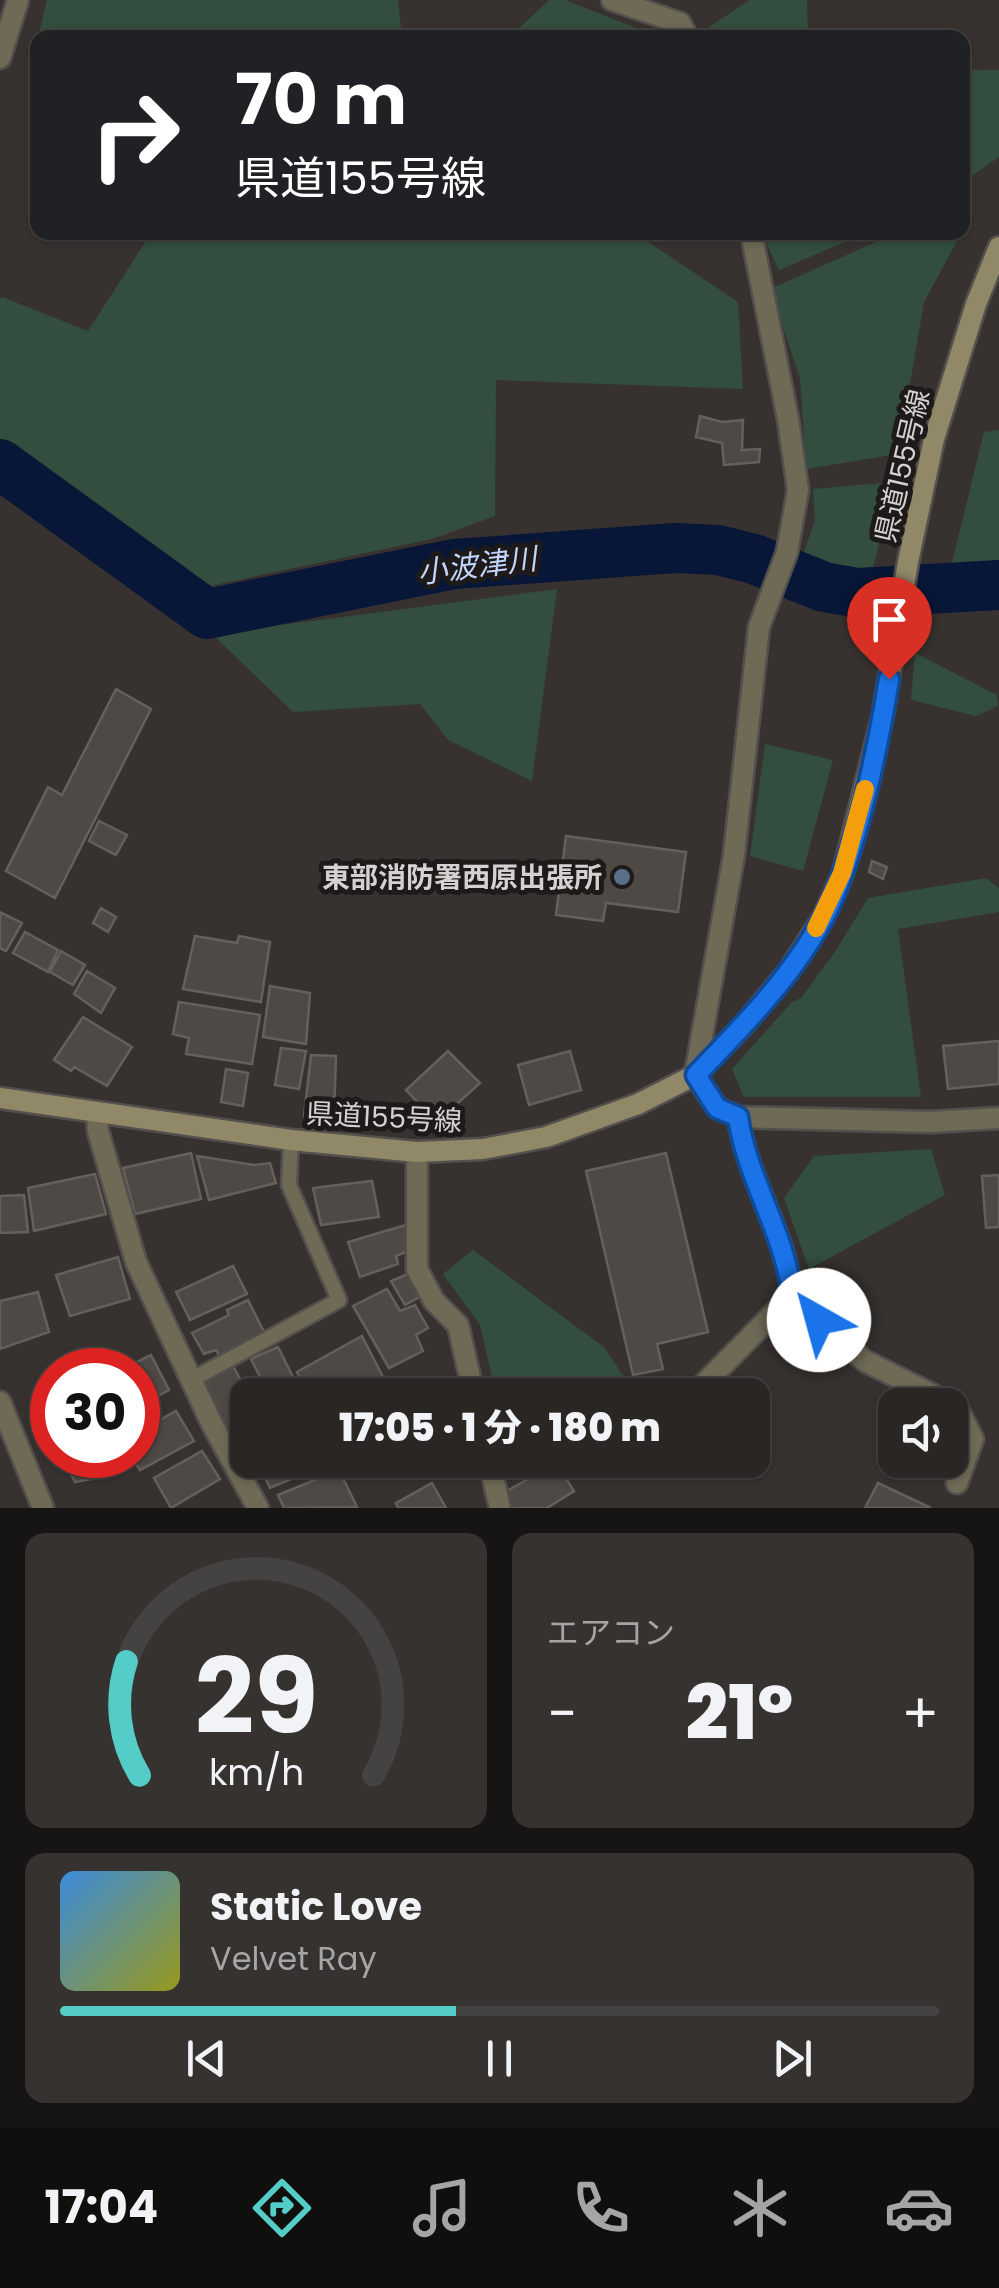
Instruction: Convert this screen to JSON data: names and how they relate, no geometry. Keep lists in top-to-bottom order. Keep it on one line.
{"streets":{"main road":["県道155号線"]},"water":["小波津川"],"places":["東部消防署西原出張所"],"page":{"turn":["70 m","県道155号線"],"limit":"30","trip":"17:05 · 1 分 · 180 m","tile":"エアコン","heat":["−","21°","+"],"song":["Static Love","Velvet Ray"],"tabs":"17:04","gauge":["29","km/h"]}}
